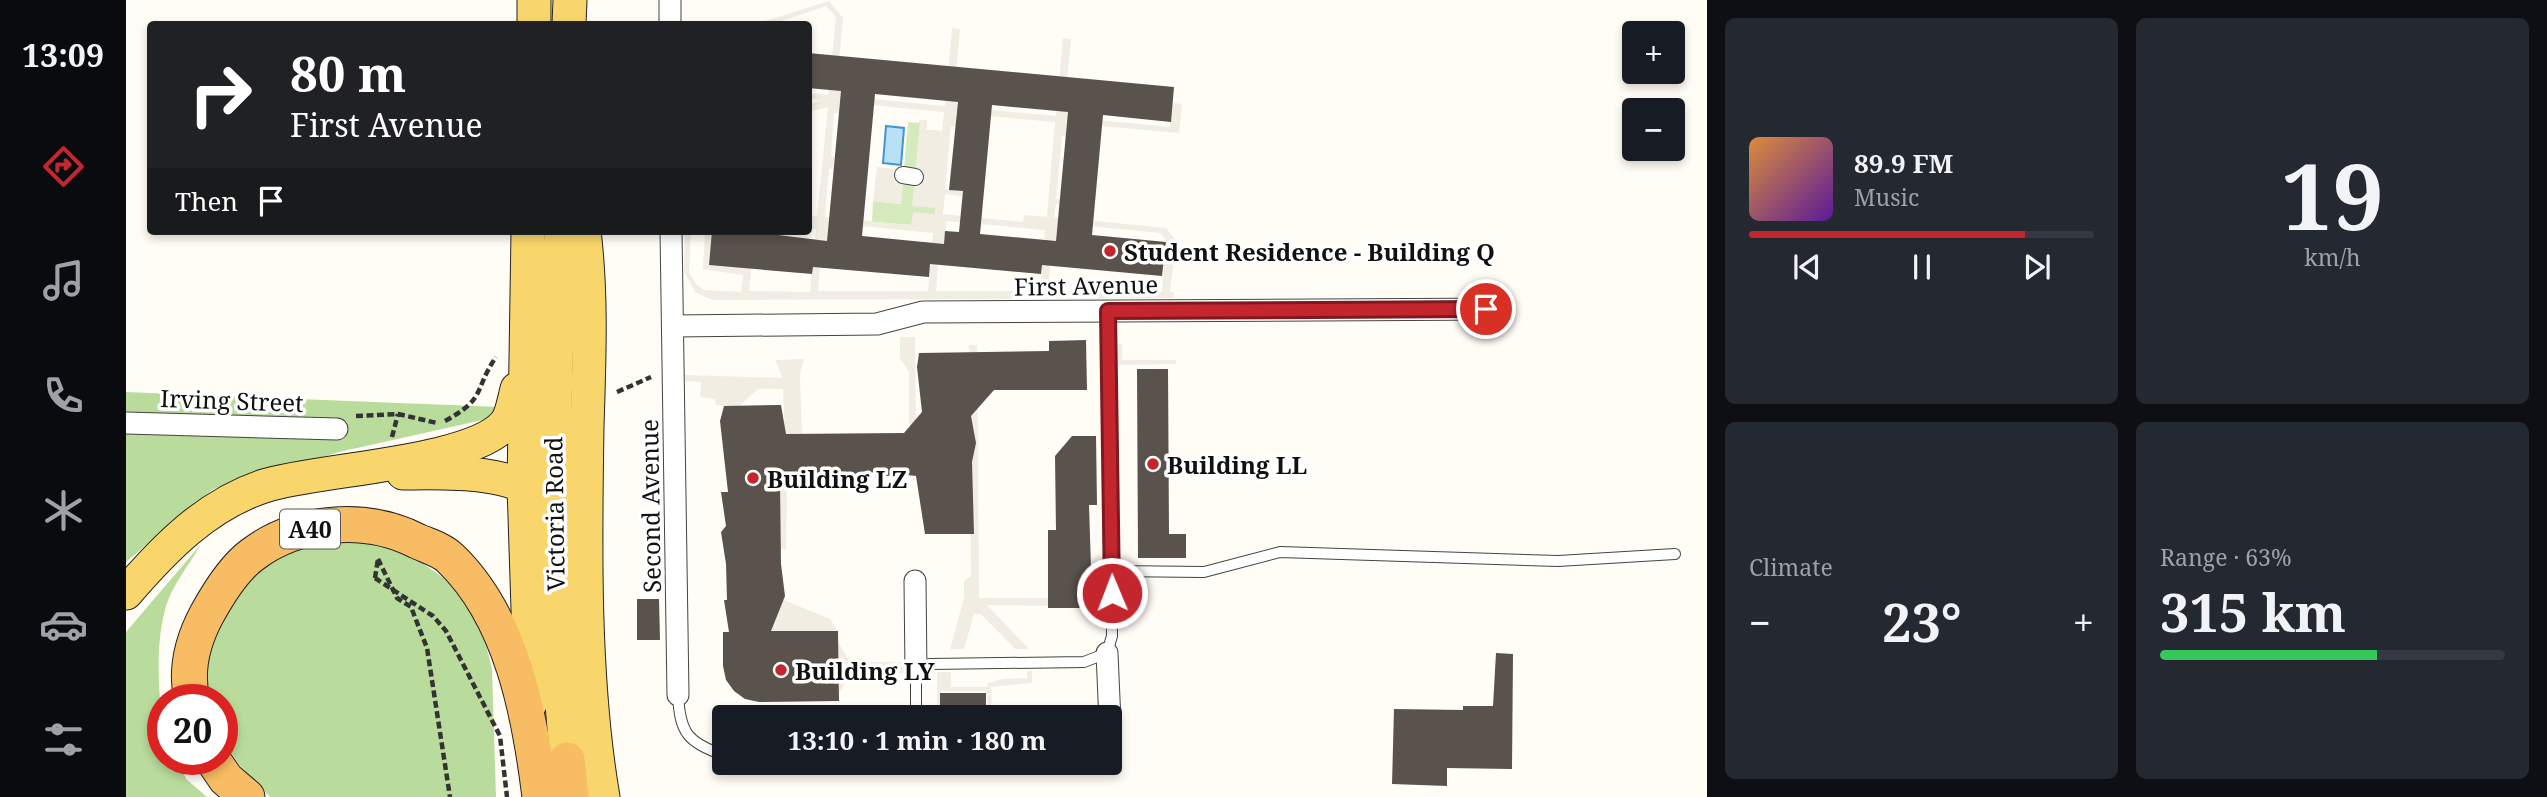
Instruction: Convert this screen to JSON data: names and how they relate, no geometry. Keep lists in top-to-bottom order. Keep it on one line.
{"streets":{"highway":["Victoria Road","A40"],"street":["First Avenue","Irving Street","Second Avenue"]},"crossings":[["First Avenue","Second Avenue"],["Victoria Road","A40"]],"places":["Student Residence - Building Q","Building LL","Building LZ","Building LY"],"page":{"tabs":"13:09","tile":[["19","km/h"],"Climate",["Range · 63%","315 km"]],"map_buttons":["+","−"],"turn":["80 m","First Avenue"],"song":["89.9 FM","Music"],"then":"Then","heat":["−","23°","+"],"limit":"20","trip":"13:10 · 1 min · 180 m"}}
